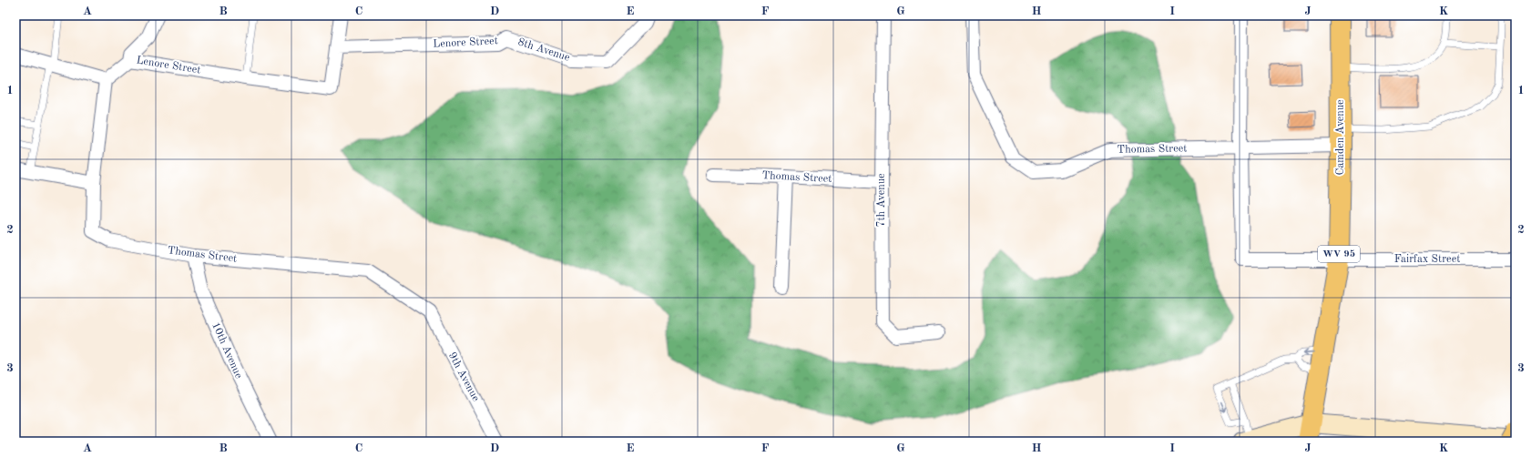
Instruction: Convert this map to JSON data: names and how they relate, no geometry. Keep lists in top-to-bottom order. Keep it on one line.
{"streets":{"main road":["Camden Avenue","WV 95"],"street":["Lenore Street","8th Avenue","Thomas Street","7th Avenue","Fairfax Street","10th Avenue","9th Avenue"]},"crossings":[["Lenore Street","8th Avenue"],["Camden Avenue","Thomas Street"],["Camden Avenue","Fairfax Street"],["Thomas Street","7th Avenue"],["Thomas Street","10th Avenue"],["Thomas Street","9th Avenue"]],"grid":{"columns":["A","B","C","D","E","F","G","H","I","J","K"],"rows":["1","2","3"]}}
